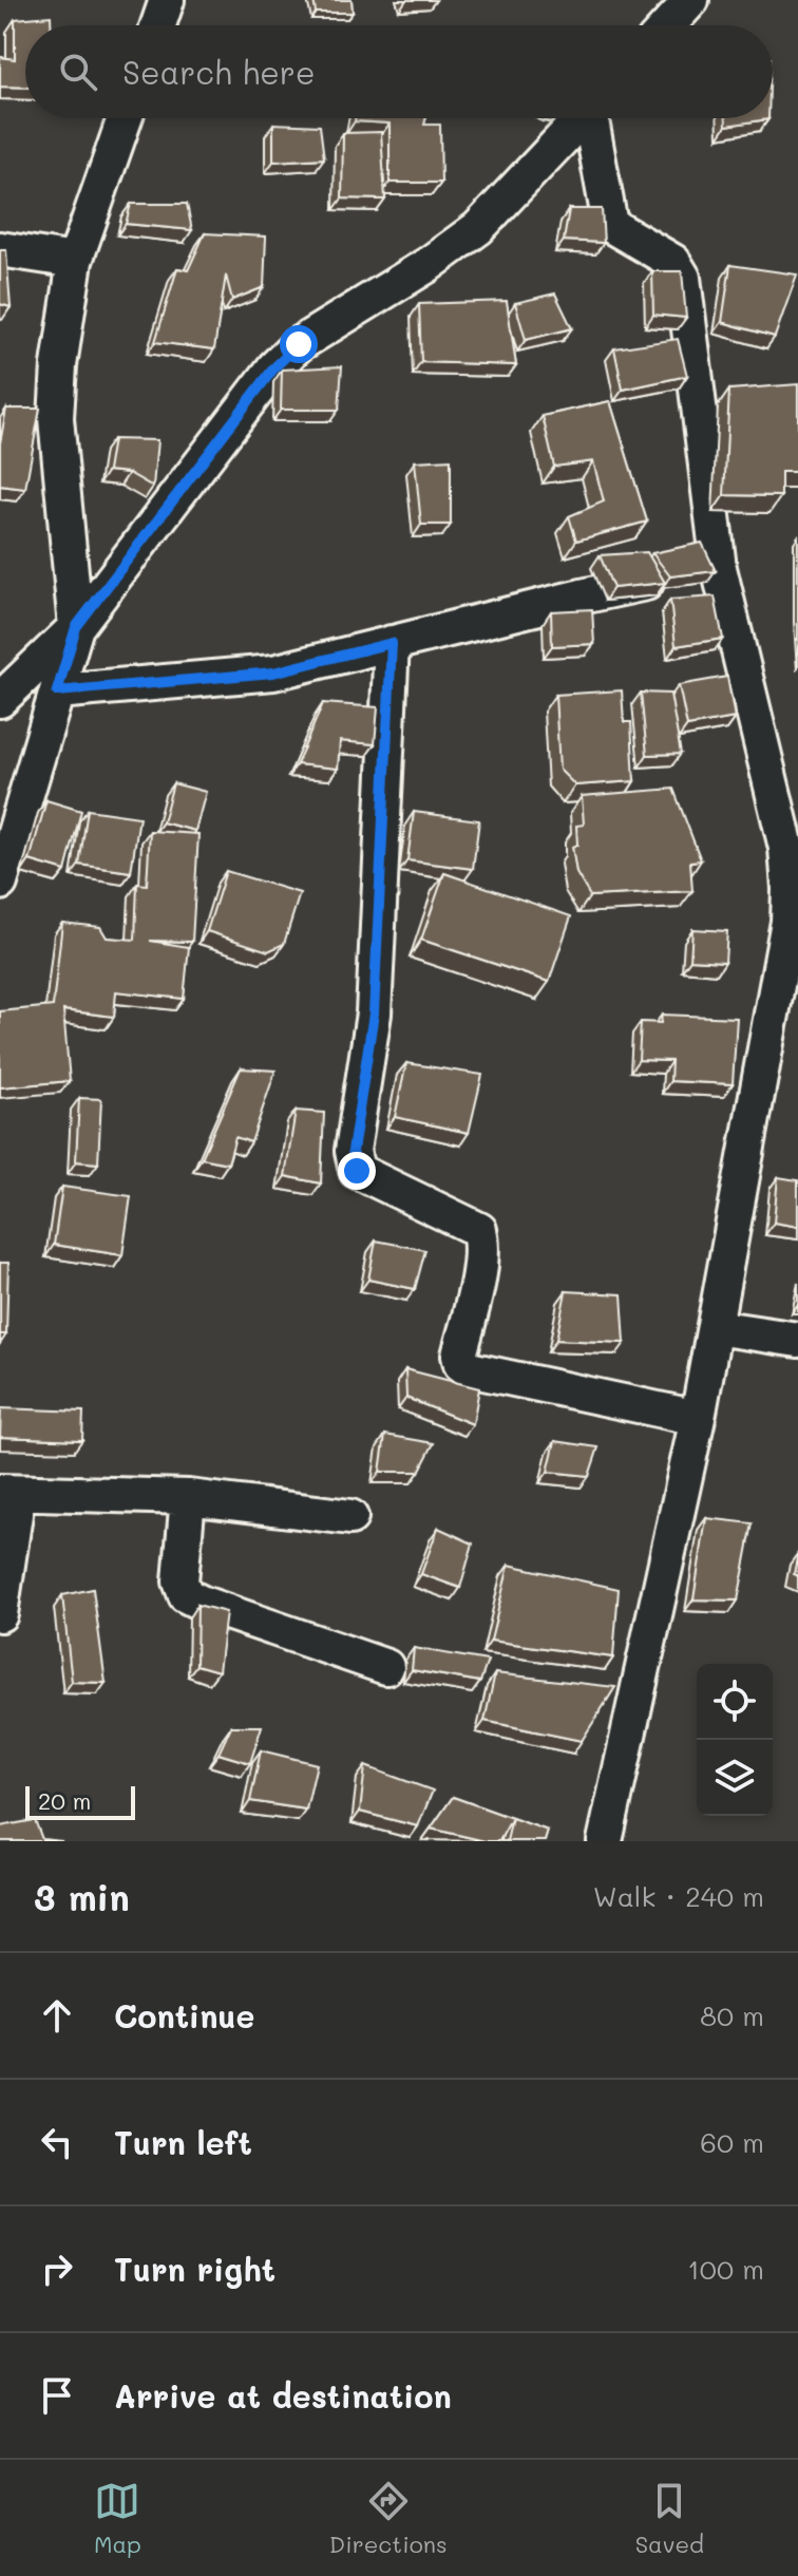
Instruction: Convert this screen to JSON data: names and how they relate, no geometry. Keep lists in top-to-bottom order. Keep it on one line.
{"scale_bar":"20 m","page":{"search":"Search here","scale":"20 m","heading":["3 min","Walk · 240 m"],"list":[["Continue","80 m"],["Turn left","60 m"],["Turn right","100 m"],"Arrive at destination"],"nav":["Map","Directions","Saved"]}}
